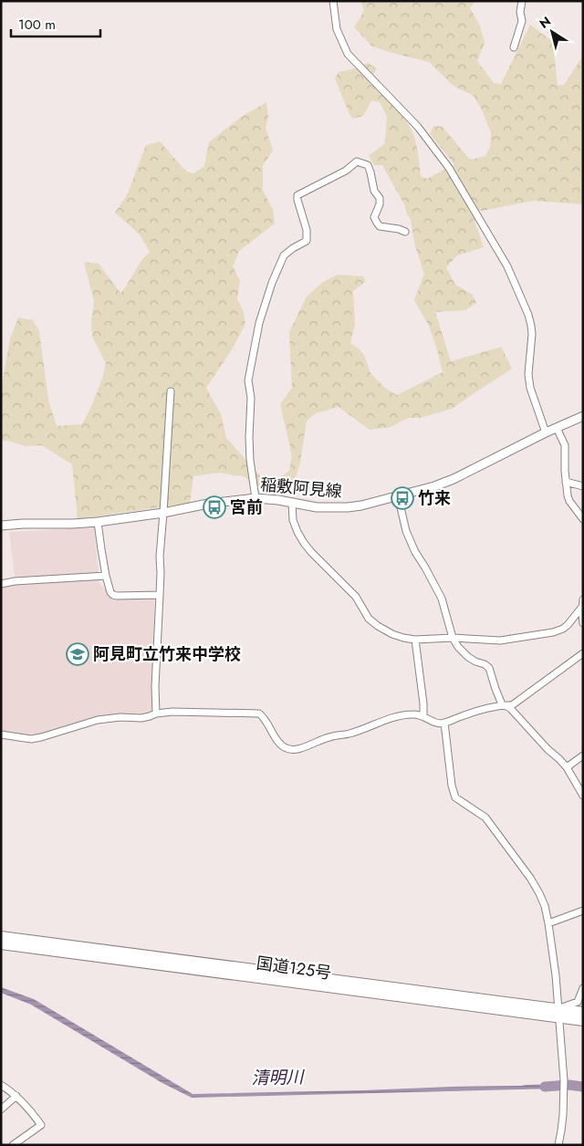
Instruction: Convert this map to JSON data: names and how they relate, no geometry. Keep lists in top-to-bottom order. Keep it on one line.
{"streets":{"highway":["国道125号"],"main road":["稲敷阿見線"]},"water":["清明川"],"places":{"bus stop":["竹来","宮前"],"school or university":["阿見町立竹来中学校"]},"scale_bar":"100 m","north":"top left"}
